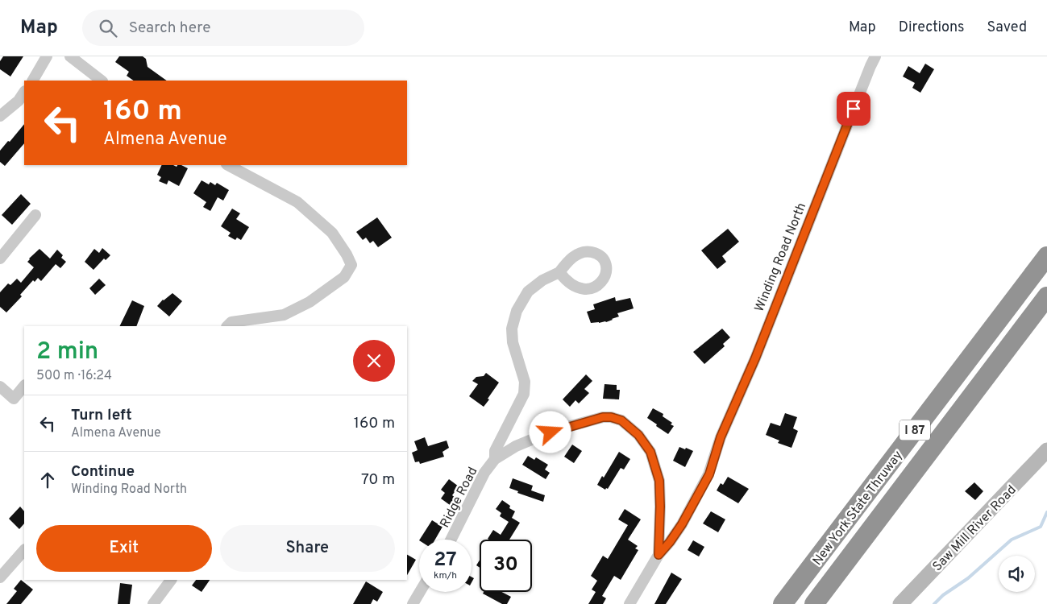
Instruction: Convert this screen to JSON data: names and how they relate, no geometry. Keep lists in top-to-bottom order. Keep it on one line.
{"streets":{"highway":["I 87","New York State Thruway"],"main road":["Saw Mill River Road"],"street":["Winding Road North","Ridge Road"]},"page":{"header":"Map","search":"Search here","nav":["Map","Directions","Saved"],"turn":["160 m","Almena Avenue"],"heading":["2 min","500 m · 16:24"],"list":[{"name":"Turn left","note":"Almena Avenue","value":"160 m"},{"name":"Continue","note":"Winding Road North","value":"70 m"}],"buttons":["Exit","Share"],"speed":"27 km/h","limit":"30"}}
